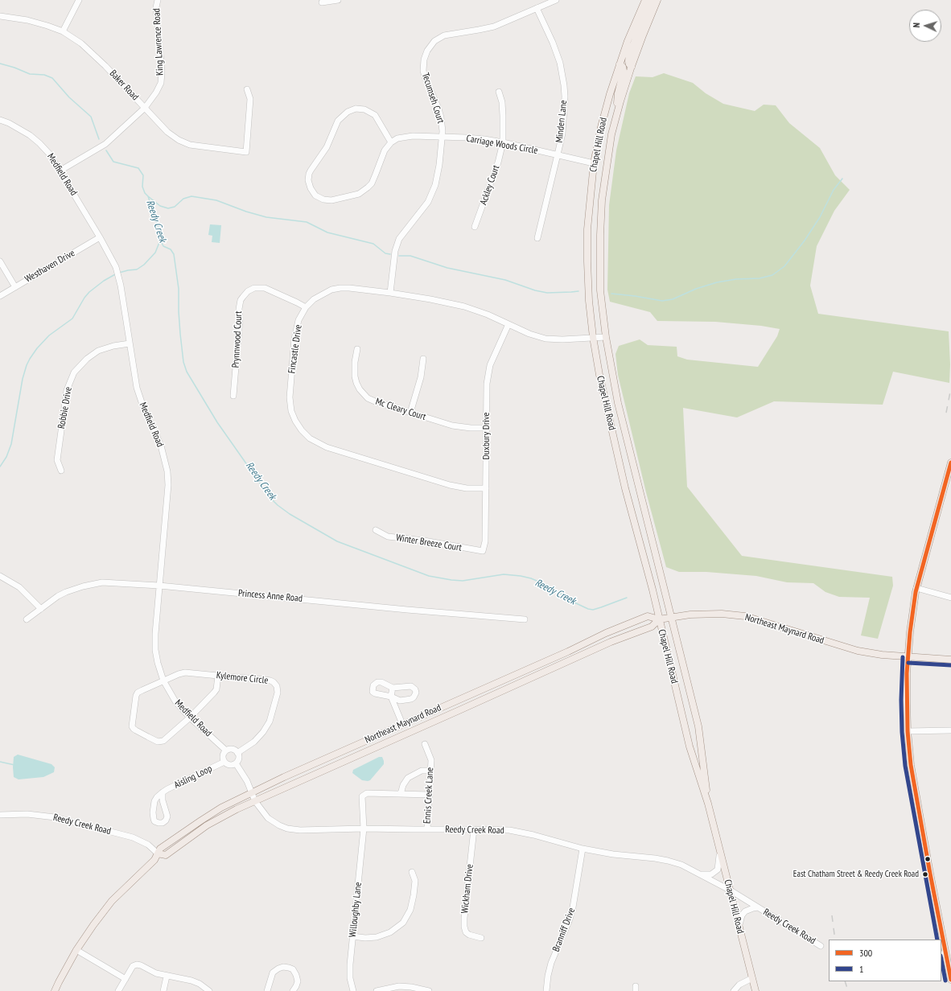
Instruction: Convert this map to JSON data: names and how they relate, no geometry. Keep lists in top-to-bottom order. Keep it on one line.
{"streets":{"main road":["Chapel Hill Road","Northeast Maynard Road"],"street":["King Lawrence Road","Baker Road","Tecumseh Court","Minden Lane","Carriage Woods Circle","Medfield Road","Ackley Court","Westhaven Drive","Prynnwood Court","Fincastle Drive","Robbie Drive","Mc Cleary Court","Duxbury Drive","Winter Breeze Court","Princess Anne Road","Kylemore Circle","Aisling Loop","Ennis Creek Lane","Reedy Creek Road","Wickham Drive","Willoughby Lane","Branniff Drive"]},"crossings":[["King Lawrence Road","Baker Road"],["King Lawrence Road","Medfield Road"],["Tecumseh Court","Minden Lane"],["Tecumseh Court","Carriage Woods Circle"],["Tecumseh Court","Fincastle Drive"],["Minden Lane","Carriage Woods Circle"],["Carriage Woods Circle","Chapel Hill Road"],["Carriage Woods Circle","Ackley Court"],["Chapel Hill Road","Fincastle Drive"],["Chapel Hill Road","Northeast Maynard Road"],["Chapel Hill Road","Reedy Creek Road"],["Medfield Road","Westhaven Drive"],["Medfield Road","Robbie Drive"],["Medfield Road","Princess Anne Road"],["Medfield Road","Kylemore Circle"],["Medfield Road","Aisling Loop"],["Prynnwood Court","Fincastle Drive"],["Fincastle Drive","Duxbury Drive"],["Mc Cleary Court","Duxbury Drive"],["Duxbury Drive","Winter Breeze Court"],["Northeast Maynard Road","Reedy Creek Road"],["Kylemore Circle","Aisling Loop"],["Ennis Creek Lane","Reedy Creek Road"],["Reedy Creek Road","Wickham Drive"],["Reedy Creek Road","Willoughby Lane"],["Reedy Creek Road","Branniff Drive"]],"water":["Reedy Creek"],"places":["East Chatham Street & Reedy Creek Road"],"lines":["transit line 300","transit line 1"],"legend":["300","1"],"north":"left"}
